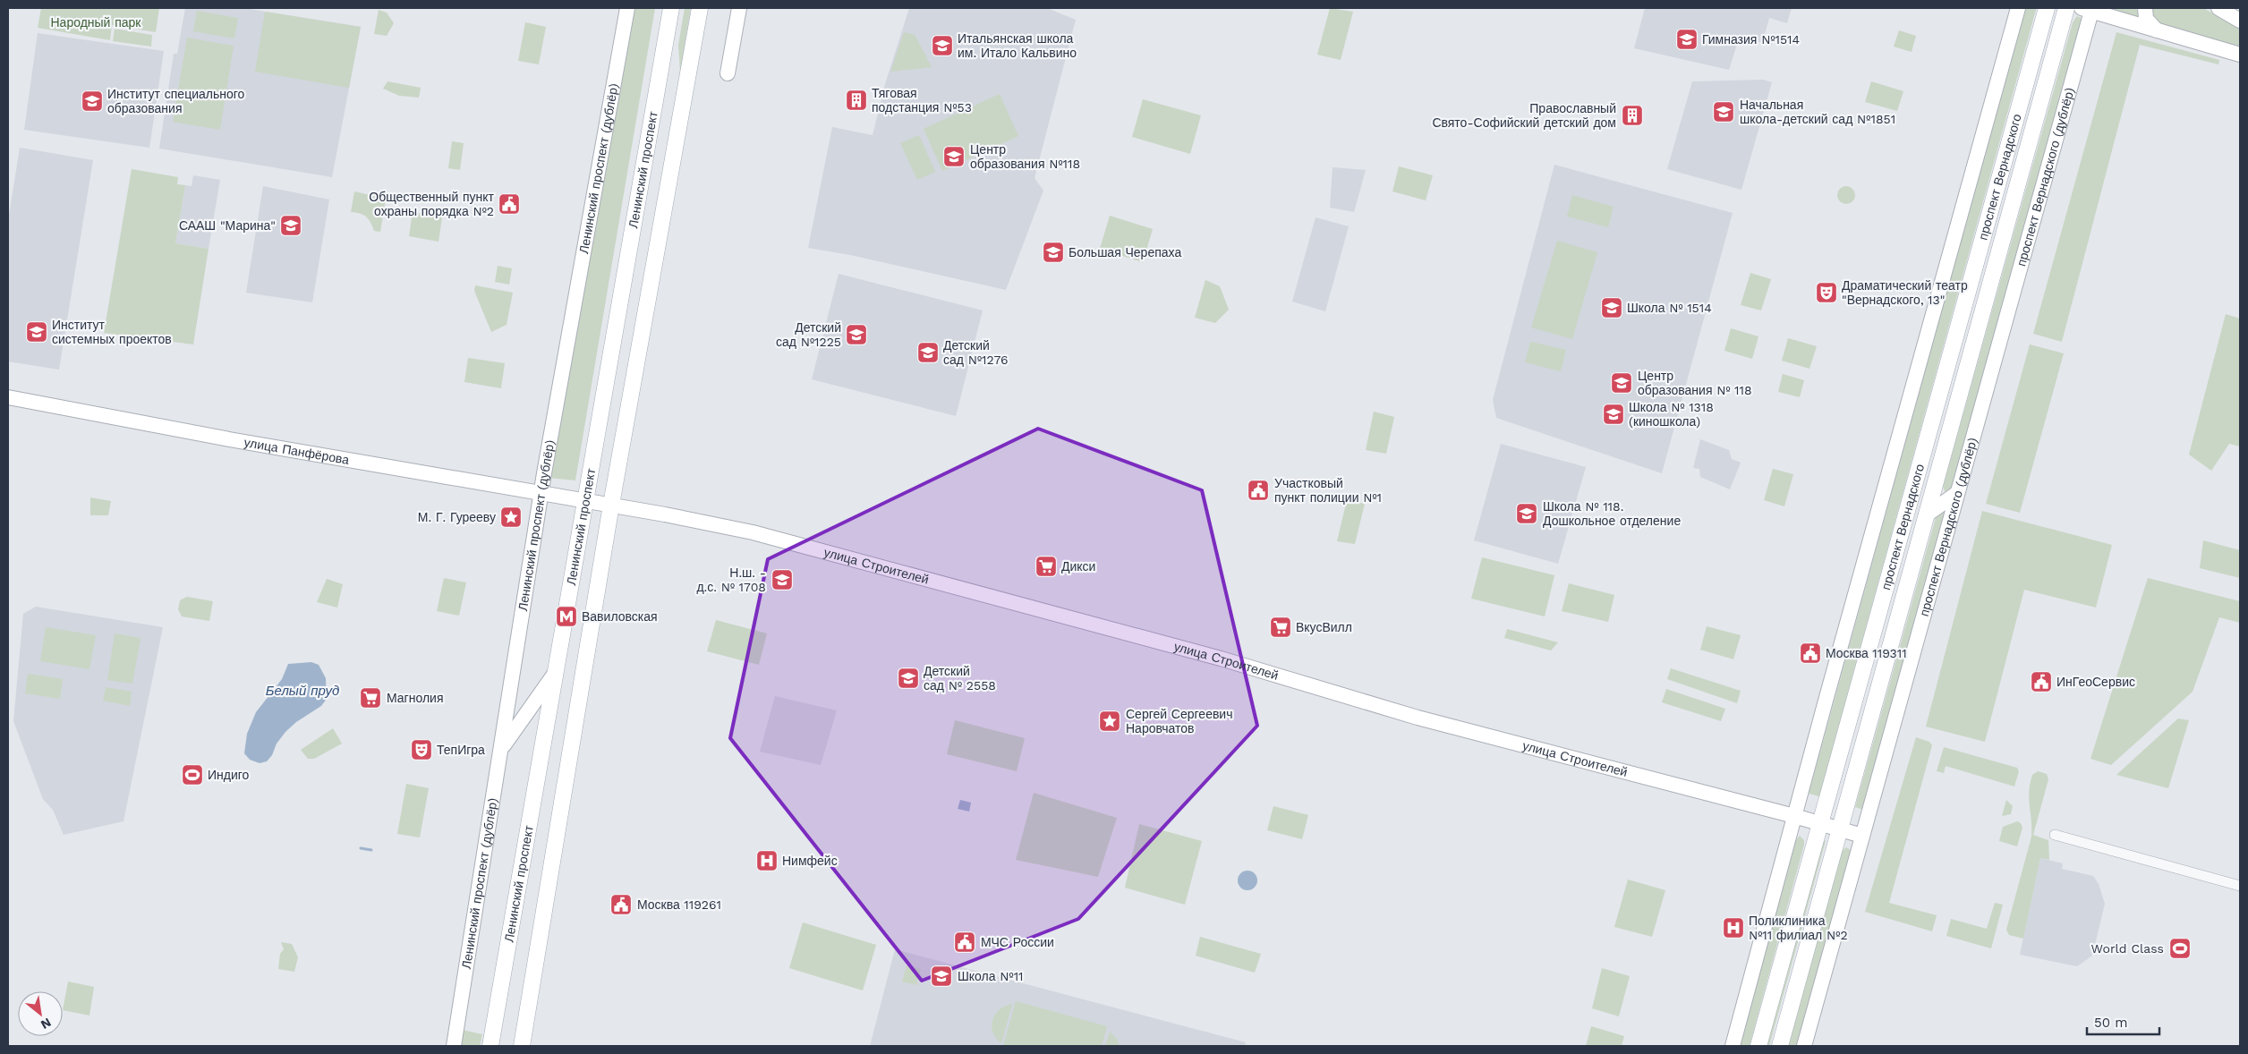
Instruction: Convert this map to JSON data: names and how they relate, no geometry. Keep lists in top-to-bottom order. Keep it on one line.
{"streets":{"main road":["Ленинский проспект","проспект Вернадского"],"street":["Ленинский проспект (дублёр)","проспект Вернадского (дублёр)","улица Панфёрова","улица Строителей"]},"crossings":[["Ленинский проспект (дублёр)","улица Панфёрова"],["Ленинский проспект","улица Панфёрова"],["Ленинский проспект","улица Строителей"],["проспект Вернадского","улица Строителей"],["проспект Вернадского (дублёр)","улица Строителей"],["улица Панфёрова","улица Строителей"]],"water":["Белый пруд"],"parks":["Народный парк"],"places":{"school or university":["Гимназия №1514","Итальянская школа им. Итало Кальвино","Институт специального образования","Начальная школа-детский сад №1851","Центр образования №118","СААШ \"Марина\"","Большая Черепаха","Школа № 1514","Институт системных проектов","Детский сад №1225","Детский сад №1276","Центр образования № 118","Школа № 1318 (киношкола)","Школа № 118. Дошкольное отделение","Н.ш. - д.с. № 1708","Детский сад № 2558","Школа №11"],"building":["Тяговая подстанция №53","Православный Свято-Софийский детский дом"],"public building":["Общественный пункт охраны порядка №2","Участковый пункт полиции №1","Москва 119311","ИнГеоСервис","Москва 119261","МЧС России"],"theatre":["Драматический театр \"Вернадского, 13\"","ТепИгра"],"place":["М. Г. Гурееву","Сергей Сергеевич Наровчатов"],"supermarket":["Дикси","ВкусВилл","Магнолия"],"metro station":["Вавиловская"],"sports":["Индиго","World Class"],"hospital":["Нимфейс","Поликлиника №11 филиал №2"]},"scale_bar":"50 m","north":"bottom right"}
